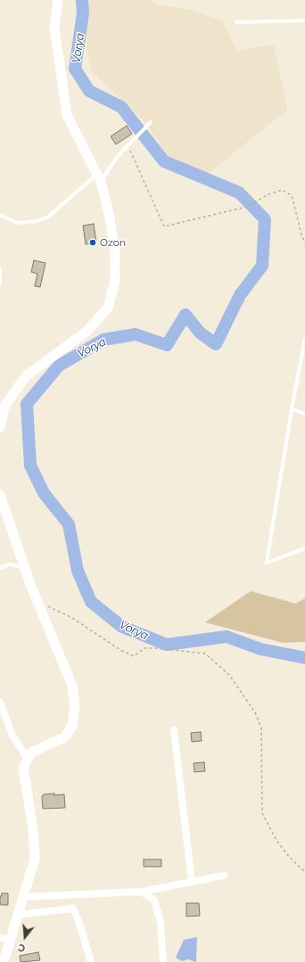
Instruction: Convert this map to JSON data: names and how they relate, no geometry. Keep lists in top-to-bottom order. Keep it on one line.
{"water":["Vorya"],"places":["Ozon"],"north":"bottom"}
